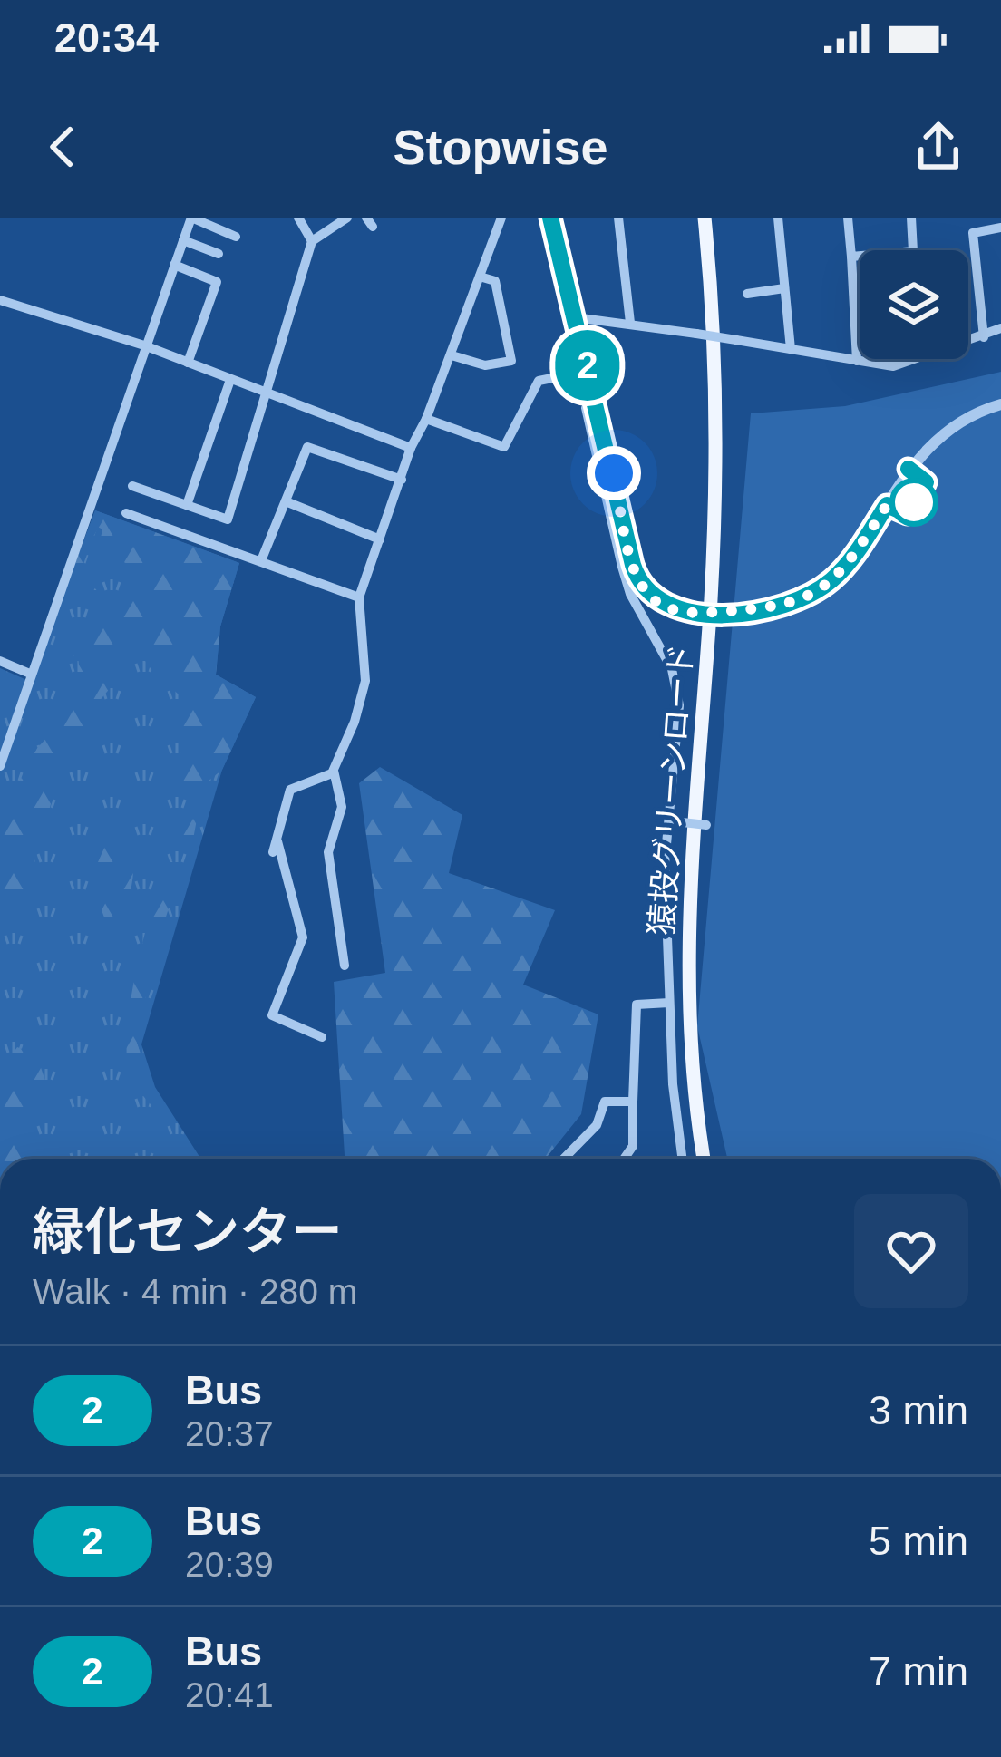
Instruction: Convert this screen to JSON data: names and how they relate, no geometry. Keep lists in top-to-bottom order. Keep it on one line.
{"streets":{"main road":["猿投グリーンロード"]},"lines":["bus line 2"],"page":{"status":"20:34","header":"Stopwise","on_map":"2","heading":["緑化センター","Walk · 4 min · 280 m"],"list":[{"mark":"2","name":"Bus","note":"20:37","value":"3 min"},{"mark":"2","name":"Bus","note":"20:39","value":"5 min"},{"mark":"2","name":"Bus","note":"20:41","value":"7 min"}]}}
